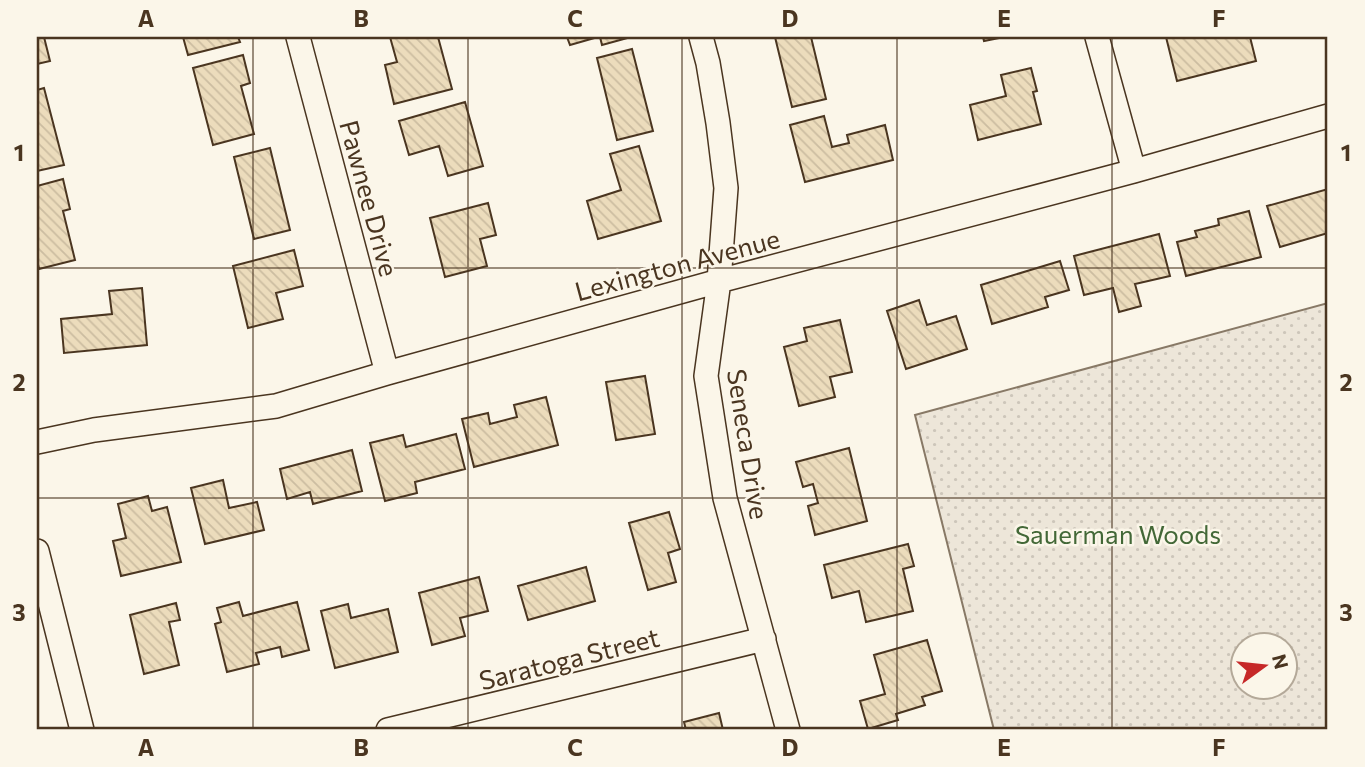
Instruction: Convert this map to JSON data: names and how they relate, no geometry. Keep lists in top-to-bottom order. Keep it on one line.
{"streets":{"street":["Pawnee Drive","Lexington Avenue","Seneca Drive","Saratoga Street"]},"crossings":[["Pawnee Drive","Lexington Avenue"],["Lexington Avenue","Seneca Drive"],["Seneca Drive","Saratoga Street"]],"parks":["Sauerman Woods"],"north":"right","grid":{"columns":["A","B","C","D","E","F"],"rows":["1","2","3"]}}
